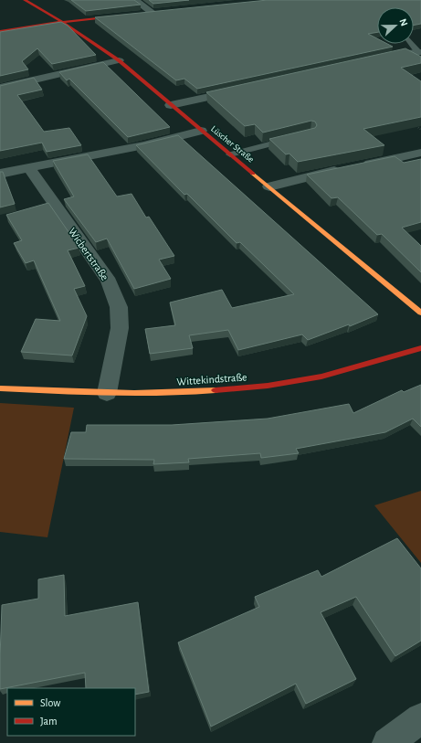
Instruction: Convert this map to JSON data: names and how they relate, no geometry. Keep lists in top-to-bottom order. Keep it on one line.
{"streets":{"street":["Lüscher Straße","Wicbertstraße","Wittekindstraße"]},"crossings":[["Wicbertstraße","Wittekindstraße"]],"legend":["Slow","Jam"],"north":"right"}
